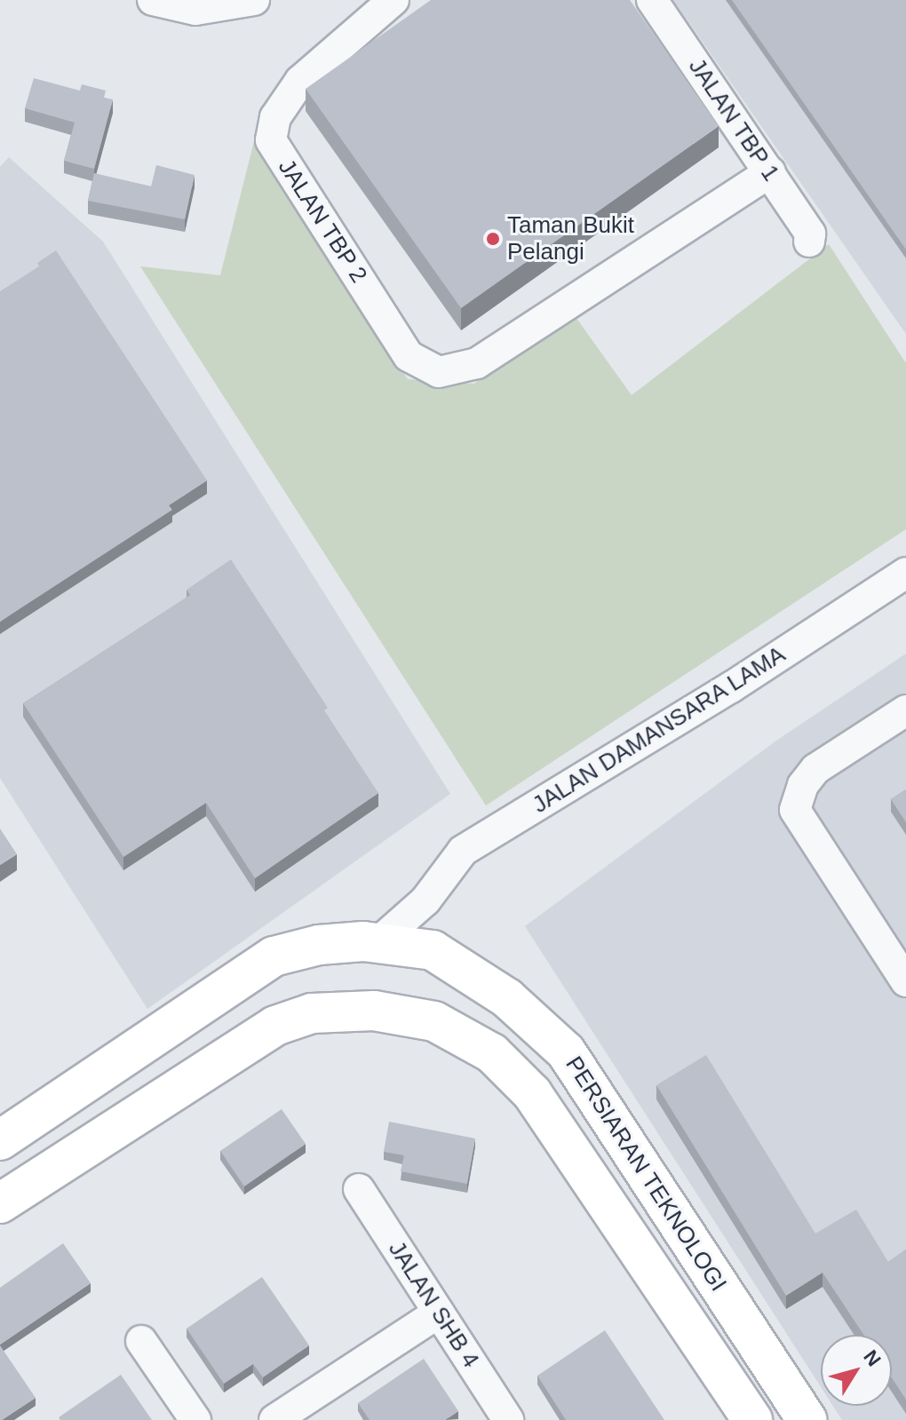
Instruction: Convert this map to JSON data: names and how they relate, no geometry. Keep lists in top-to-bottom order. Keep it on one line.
{"streets":{"main road":["PERSIARAN TEKNOLOGI"],"street":["JALAN TBP 1","JALAN TBP 2","JALAN DAMANSARA LAMA","JALAN SHB 4"]},"crossings":[["JALAN TBP 1","JALAN TBP 2"],["JALAN DAMANSARA LAMA","PERSIARAN TEKNOLOGI"]],"places":["Taman Bukit Pelangi"],"north":"top right"}
